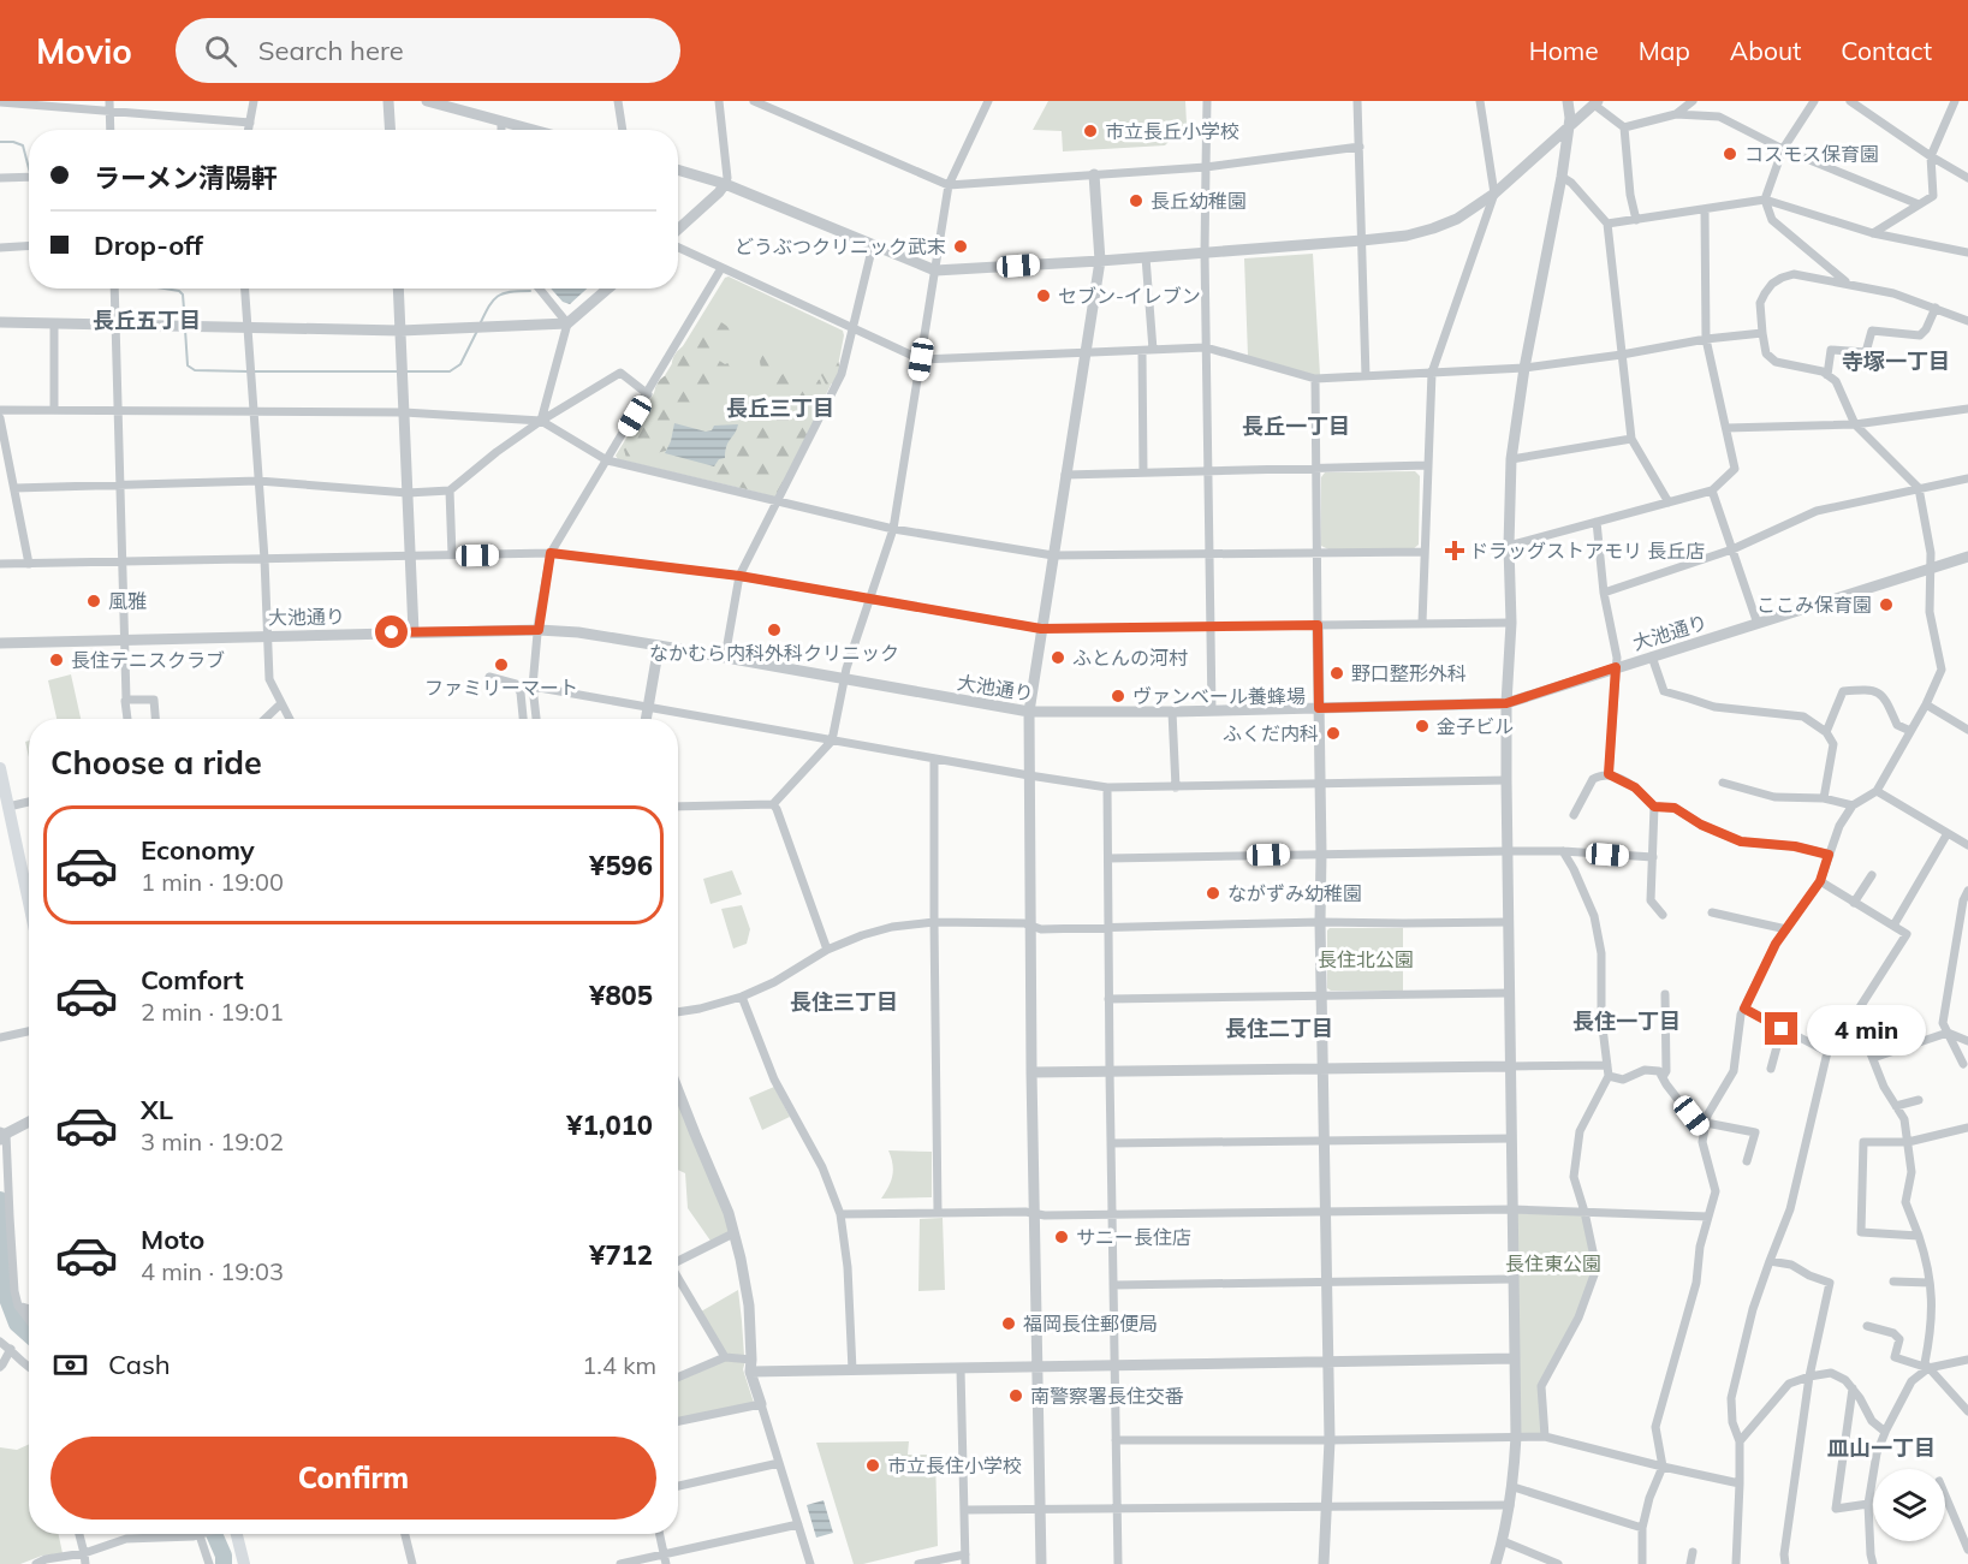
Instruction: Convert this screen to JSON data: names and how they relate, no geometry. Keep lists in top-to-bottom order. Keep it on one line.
{"streets":{"street":["大池通り"]},"districts":["長丘五丁目","寺塚一丁目","長丘三丁目","長丘一丁目","長住三丁目","長住一丁目","長住二丁目","皿山一丁目"],"parks":["長住北公園","長住東公園"],"places":{"other":["市立長丘小学校","コスモス保育園","長丘幼稚園","どうぶつクリニック武末","セブン-イレブン","風雅","ここみ保育園","なかむら内科外科クリニック","ふとんの河村","長住テニスクラブ","ファミリーマート","野口整形外科","ヴァンベール養蜂場","金子ビル","ふくだ内科","ながずみ幼稚園","サニー長住店","福岡長住郵便局","南警察署長住交番","市立長住小学校"],"health":["ドラッグストアモリ 長丘店"]},"page":{"header":"Movio","search":"Search here","nav":["Home","Map","About","Contact"],"banner":["ラーメン清陽軒","Drop-off"],"heading":"Choose a ride","list":[{"name":"Economy","note":"1 min · 19:00","value":"¥596"},{"name":"Comfort","note":"2 min · 19:01","value":"¥805"},{"name":"XL","note":"3 min · 19:02","value":"¥1,010"},{"name":"Moto","note":"4 min · 19:03","value":"¥712"}],"bubble":"4 min","pay":["Cash","1.4 km"],"buttons":"Confirm"}}
